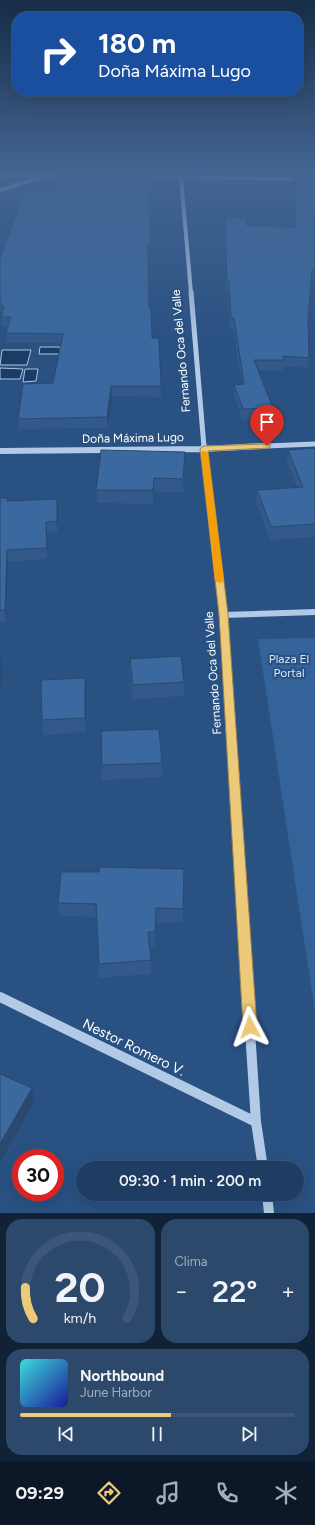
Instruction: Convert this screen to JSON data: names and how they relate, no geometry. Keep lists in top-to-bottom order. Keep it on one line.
{"streets":{"street":["Fernando Oca del Valle","Doña Máxima Lugo","Nestor Romero V."]},"crossings":[["Fernando Oca del Valle","Doña Máxima Lugo"],["Fernando Oca del Valle","Nestor Romero V."]],"parks":["Plaza El Portal"],"page":{"turn":["180 m","Doña Máxima Lugo"],"limit":"30","trip":"09:30 · 1 min · 200 m","tile":"Clima","heat":["−","22°","+"],"song":["Northbound","June Harbor"],"tabs":"09:29","gauge":["20","km/h"]}}
